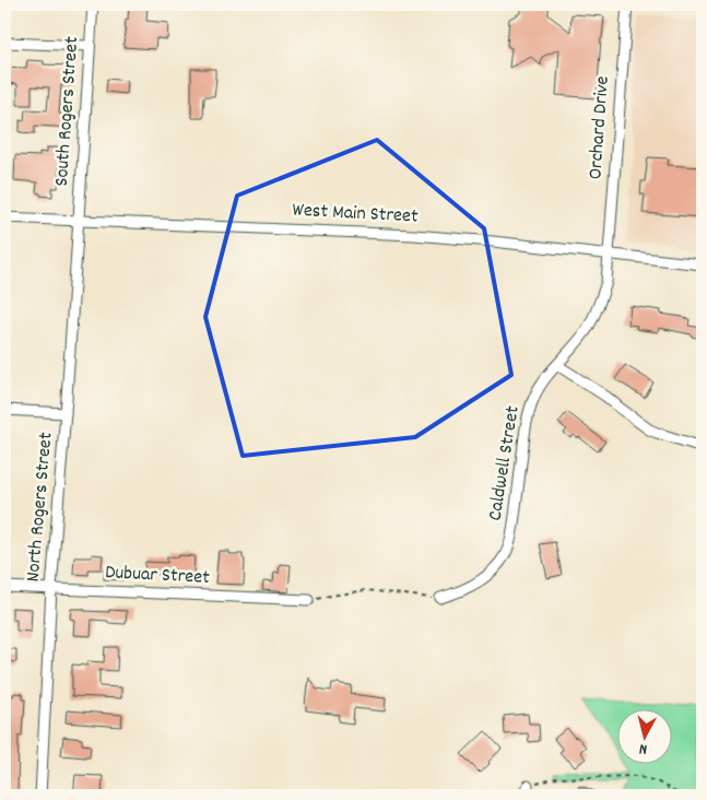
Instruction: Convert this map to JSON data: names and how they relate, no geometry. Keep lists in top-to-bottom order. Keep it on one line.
{"streets":{"street":["South Rogers Street","Orchard Drive","West Main Street","Caldwell Street","North Rogers Street","Dubuar Street"]},"crossings":[["South Rogers Street","West Main Street"],["South Rogers Street","North Rogers Street"],["Orchard Drive","West Main Street"],["Orchard Drive","Caldwell Street"],["West Main Street","Caldwell Street"],["West Main Street","North Rogers Street"],["North Rogers Street","Dubuar Street"]],"north":"bottom"}
